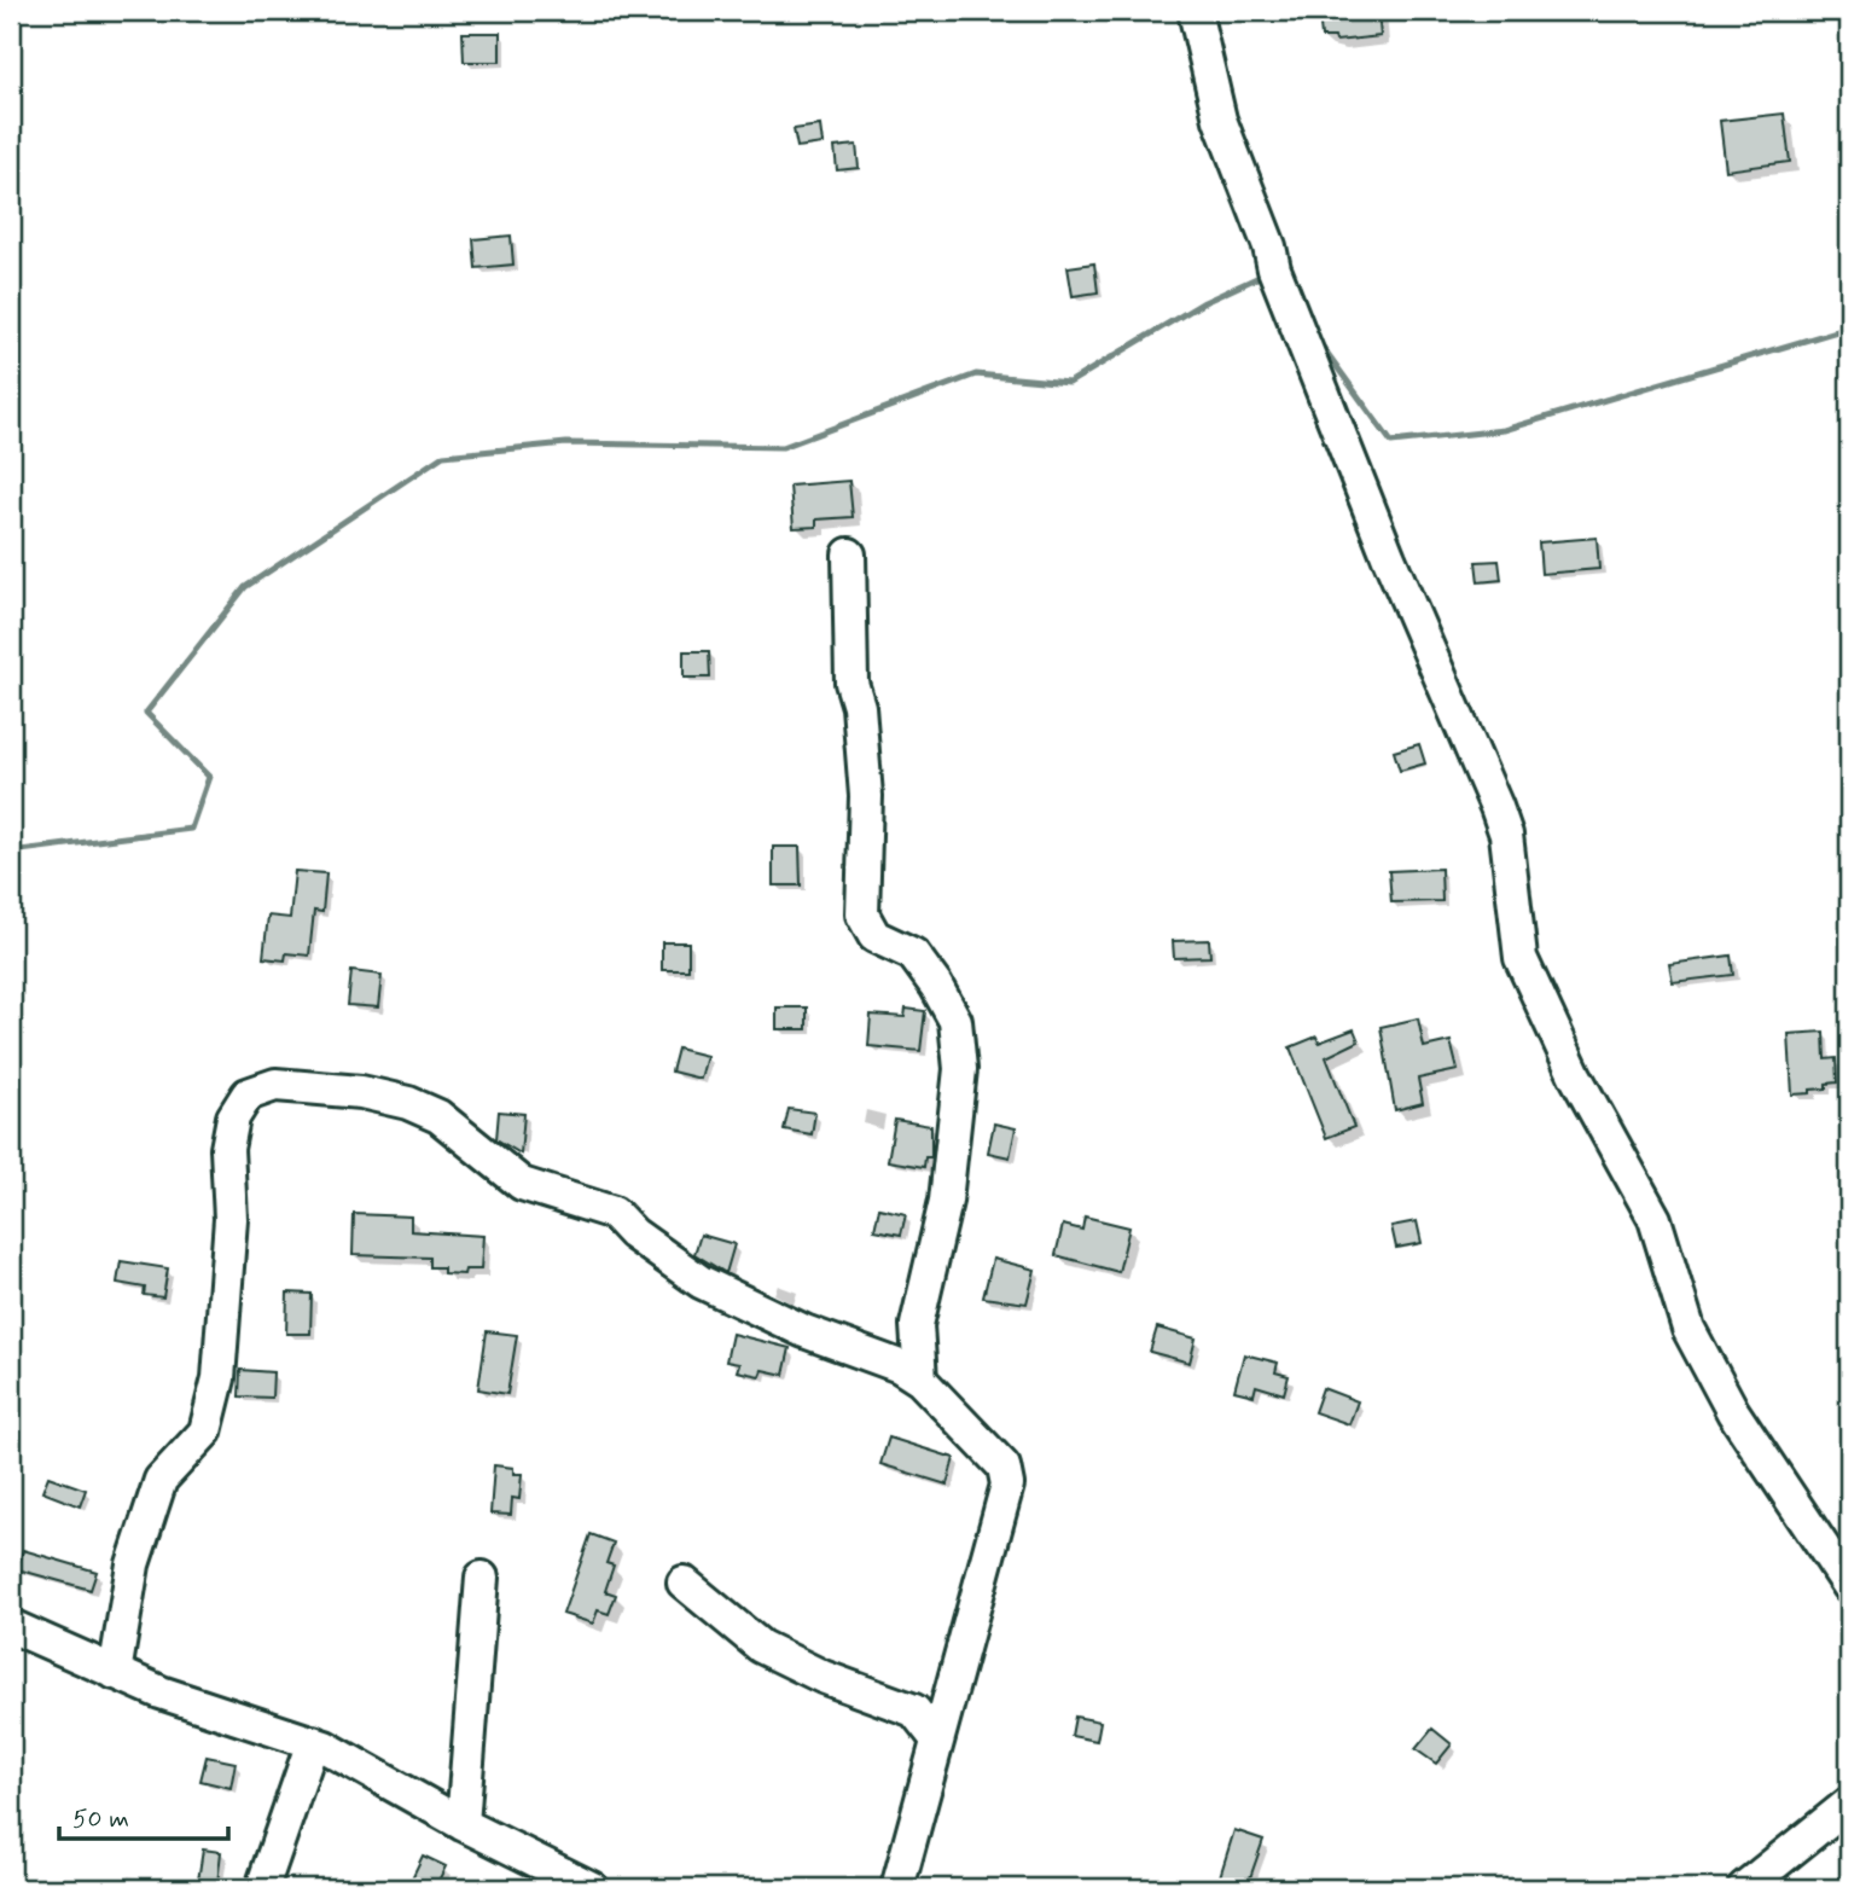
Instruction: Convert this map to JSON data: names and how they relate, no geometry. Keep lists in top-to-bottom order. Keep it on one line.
{"scale_bar":"50 m"}
